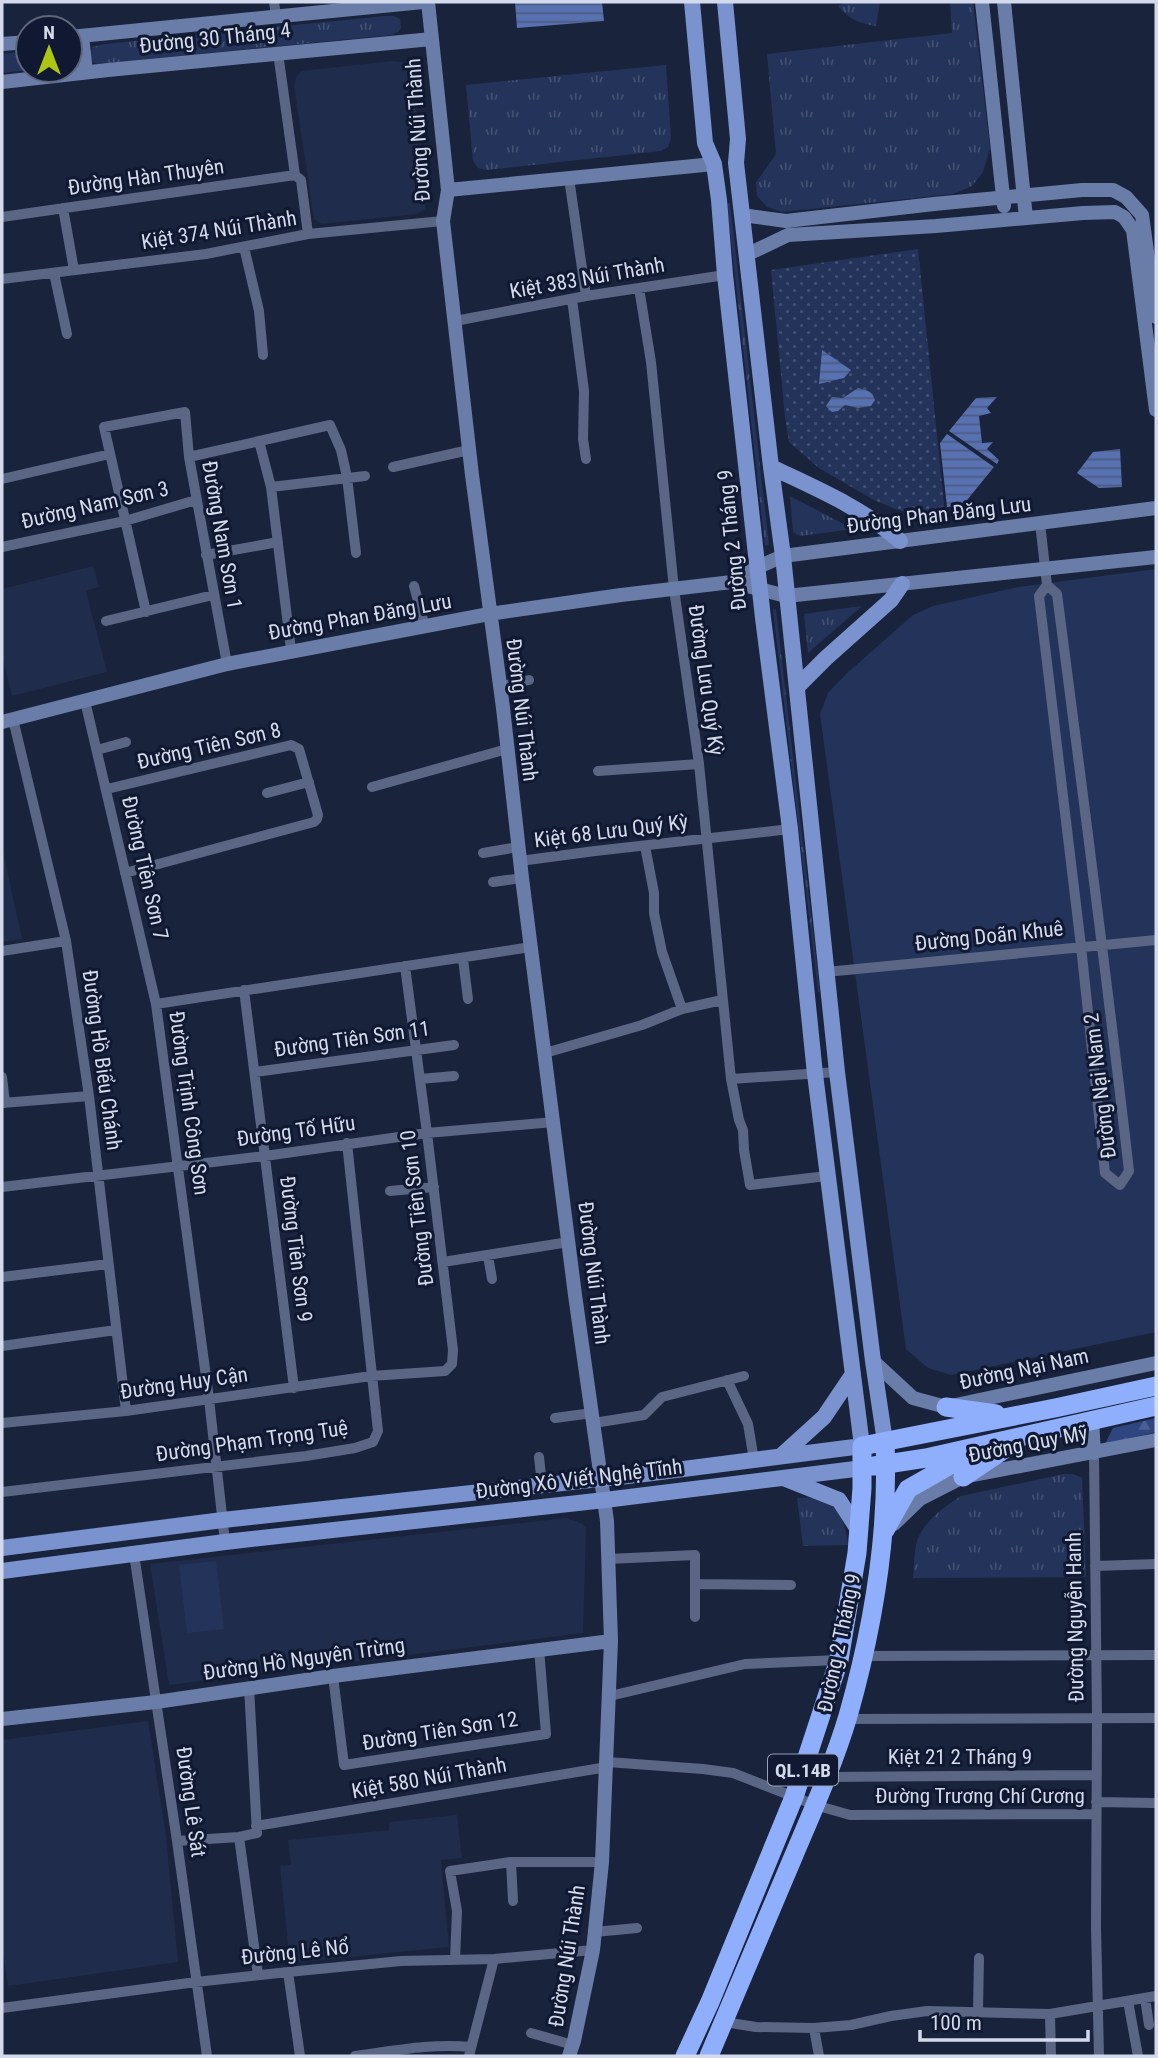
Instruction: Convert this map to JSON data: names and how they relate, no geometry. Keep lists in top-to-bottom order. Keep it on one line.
{"streets":{"highway":["Đường 2 Tháng 9","Đường Xô Viết Nghệ Tĩnh","QL.14B"],"street":["Đường 30 Tháng 4","Đường Núi Thành","Đường Hàn Thuyên","Kiệt 374 Núi Thành","Kiệt 383 Núi Thành","Đường Nam Sơn 3","Đường Phan Đăng Lưu","Đường Nam Sơn 1","Đường Lưu Quý Kỳ","Đường Tiên Sơn 8","Kiệt 68 Lưu Quý Kỳ","Đường Tiên Sơn 7","Đường Doãn Khuê","Đường Tiên Sơn 11","Đường Hồ Biểu Chánh","Đường Nại Nam 2","Đường Trịnh Công Sơn","Đường Tố Hữu","Đường Tiên Sơn 10","Đường Tiên Sơn 9","Đường Nại Nam","Đường Huy Cận","Đường Phạm Trọng Tuệ","Đường Quy Mỹ","Đường Nguyễn Hanh","Đường Hồ Nguyên Trừng","Đường Tiên Sơn 12","Kiệt 21 2 Tháng 9","Kiệt 580 Núi Thành","Đường Trương Chí Cương","Đường Lê Sát","Đường Lê Nổ"]},"crossings":[["Đường 30 Tháng 4","Đường Núi Thành"],["Đường Núi Thành","Kiệt 374 Núi Thành"],["Đường Núi Thành","Kiệt 383 Núi Thành"],["Đường Núi Thành","Đường Phan Đăng Lưu"],["Đường Núi Thành","Kiệt 68 Lưu Quý Kỳ"],["Đường Núi Thành","Đường Trịnh Công Sơn"],["Đường Núi Thành","Đường Tố Hữu"],["Đường Núi Thành","Đường Xô Viết Nghệ Tĩnh"],["Đường Núi Thành","Đường Hồ Nguyên Trừng"],["Đường Núi Thành","Kiệt 580 Núi Thành"],["Đường Núi Thành","Đường Lê Nổ"],["Kiệt 383 Núi Thành","Đường 2 Tháng 9"],["Kiệt 383 Núi Thành","Đường Lưu Quý Kỳ"],["Đường Nam Sơn 3","Đường Nam Sơn 1"],["Đường Phan Đăng Lưu","Đường Nam Sơn 1"],["Đường Phan Đăng Lưu","Đường 2 Tháng 9"],["Đường Phan Đăng Lưu","Đường Lưu Quý Kỳ"],["Đường Phan Đăng Lưu","Đường Tiên Sơn 7"],["Đường Phan Đăng Lưu","Đường Hồ Biểu Chánh"],["Đường Phan Đăng Lưu","Đường Nại Nam 2"],["Đường 2 Tháng 9","Đường Lưu Quý Kỳ"],["Đường 2 Tháng 9","Kiệt 68 Lưu Quý Kỳ"],["Đường 2 Tháng 9","Đường Quy Mỹ"],["Đường 2 Tháng 9","Đường Xô Viết Nghệ Tĩnh"],["Đường 2 Tháng 9","Kiệt 21 2 Tháng 9"],["Đường 2 Tháng 9","QL.14B"],["Đường 2 Tháng 9","Kiệt 580 Núi Thành"],["Đường 2 Tháng 9","Đường Trương Chí Cương"],["Đường Lưu Quý Kỳ","Kiệt 68 Lưu Quý Kỳ"],["Đường Tiên Sơn 8","Đường Tiên Sơn 7"],["Đường Tiên Sơn 7","Đường Trịnh Công Sơn"],["Đường Doãn Khuê","Đường Nại Nam 2"],["Đường Tiên Sơn 11","Đường Tiên Sơn 10"],["Đường Tiên Sơn 11","Đường Tiên Sơn 9"],["Đường Hồ Biểu Chánh","Đường Tố Hữu"],["Đường Hồ Biểu Chánh","Đường Huy Cận"],["Đường Trịnh Công Sơn","Đường Tố Hữu"],["Đường Trịnh Công Sơn","Đường Tiên Sơn 10"],["Đường Trịnh Công Sơn","Đường Tiên Sơn 9"],["Đường Trịnh Công Sơn","Đường Huy Cận"],["Đường Trịnh Công Sơn","Đường Phạm Trọng Tuệ"],["Đường Trịnh Công Sơn","Đường Xô Viết Nghệ Tĩnh"],["Đường Tố Hữu","Đường Tiên Sơn 10"],["Đường Tố Hữu","Đường Tiên Sơn 9"],["Đường Tố Hữu","Đường Phạm Trọng Tuệ"],["Đường Tiên Sơn 10","Đường Huy Cận"],["Đường Tiên Sơn 10","Đường Phạm Trọng Tuệ"],["Đường Tiên Sơn 9","Đường Huy Cận"],["Đường Huy Cận","Đường Phạm Trọng Tuệ"],["Đường Quy Mỹ","Đường Nguyễn Hanh"],["Đường Xô Viết Nghệ Tĩnh","Đường Nguyễn Hanh"],["Đường Xô Viết Nghệ Tĩnh","QL.14B"],["Đường Xô Viết Nghệ Tĩnh","Đường Lê Sát"],["Đường Nguyễn Hanh","Kiệt 21 2 Tháng 9"],["Đường Nguyễn Hanh","Đường Trương Chí Cương"],["Đường Hồ Nguyên Trừng","Đường Tiên Sơn 12"],["Đường Hồ Nguyên Trừng","Đường Lê Sát"],["Kiệt 580 Núi Thành","Đường Trương Chí Cương"],["Đường Lê Sát","Đường Lê Nổ"]],"scale_bar":"100 m","north":"top"}
